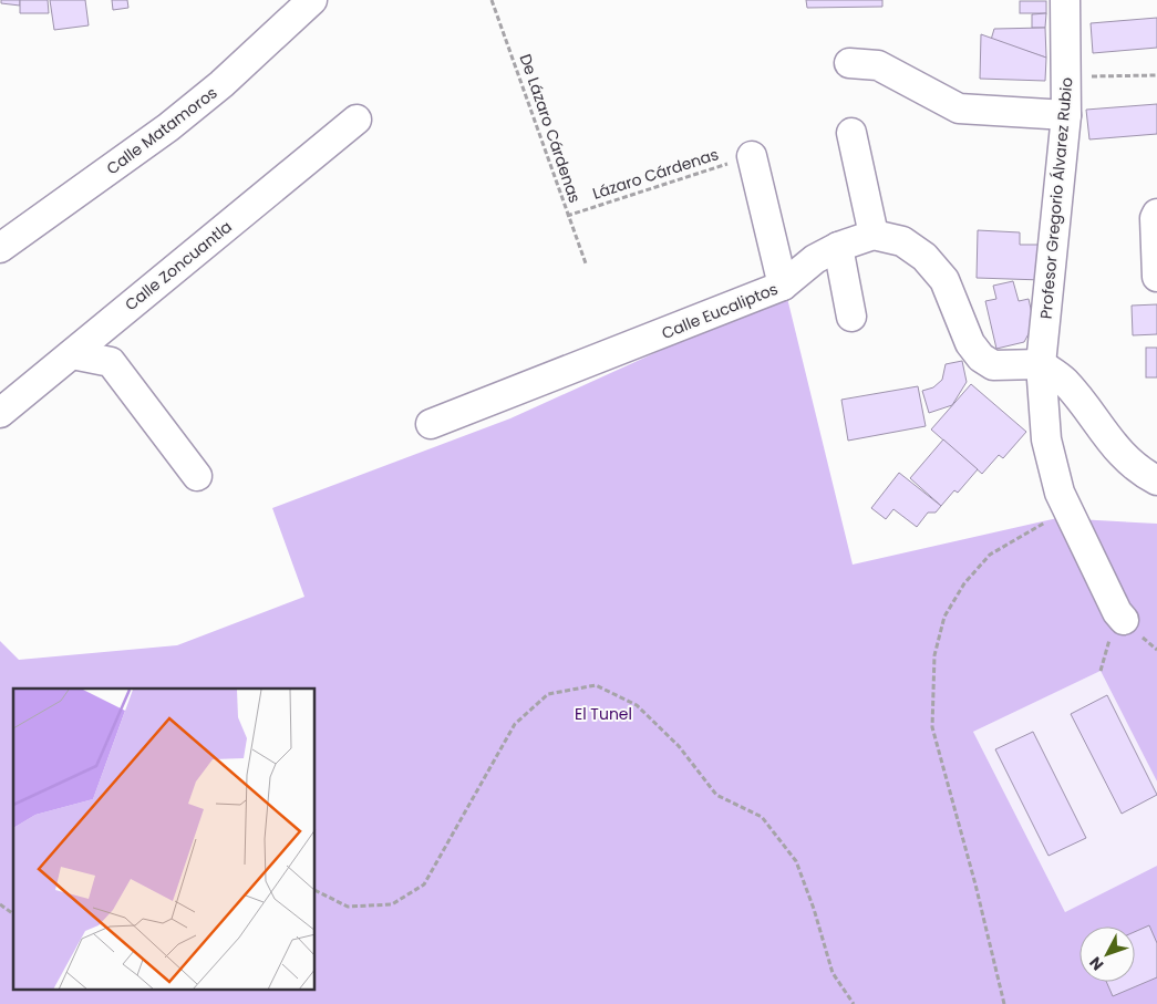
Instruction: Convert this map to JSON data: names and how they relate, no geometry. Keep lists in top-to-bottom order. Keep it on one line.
{"streets":{"street":["Calle Matamoros","Profesor Gregorio Álvarez Rubio","Calle Zoncuantla","Calle Eucaliptos"],"path":["De Lázaro Cárdenas","Lázaro Cárdenas"]},"crossings":[["De Lázaro Cárdenas","Lázaro Cárdenas"]],"parks":["El Tunel"],"north":"bottom left"}
